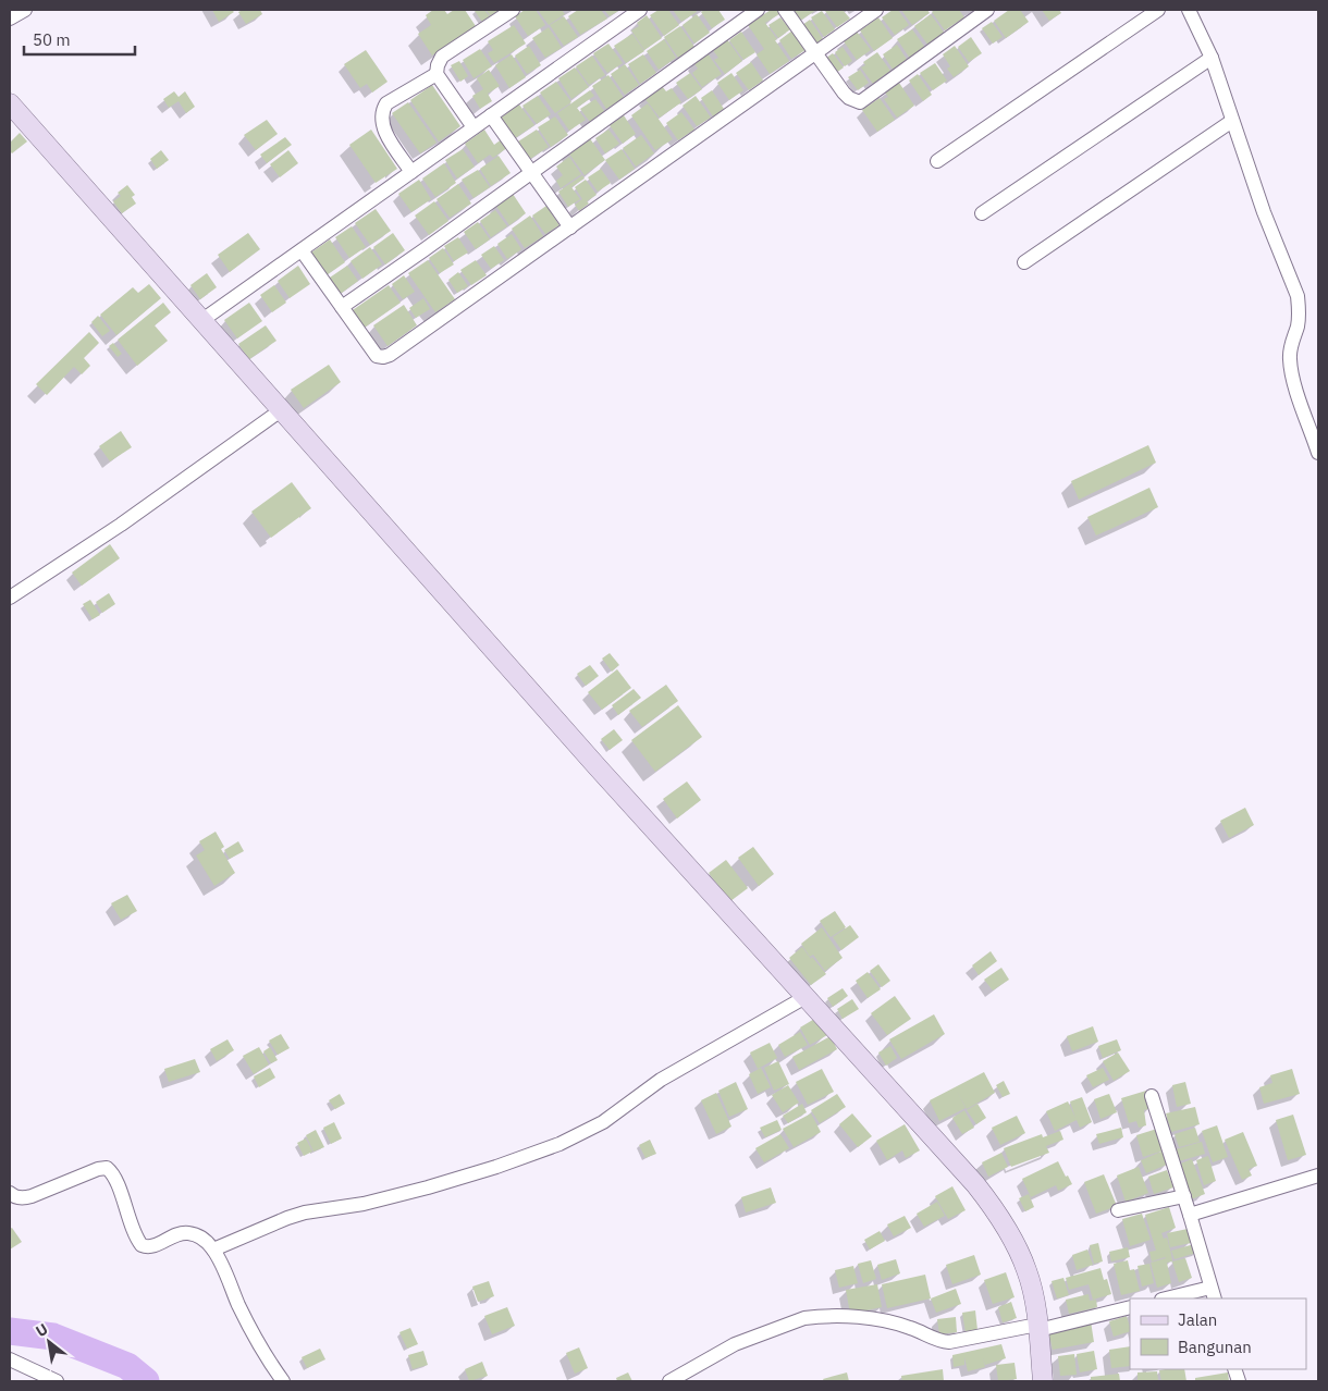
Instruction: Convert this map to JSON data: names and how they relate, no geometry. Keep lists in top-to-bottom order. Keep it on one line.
{"legend":["Jalan","Bangunan"],"scale_bar":"50 m","north":"top left"}
